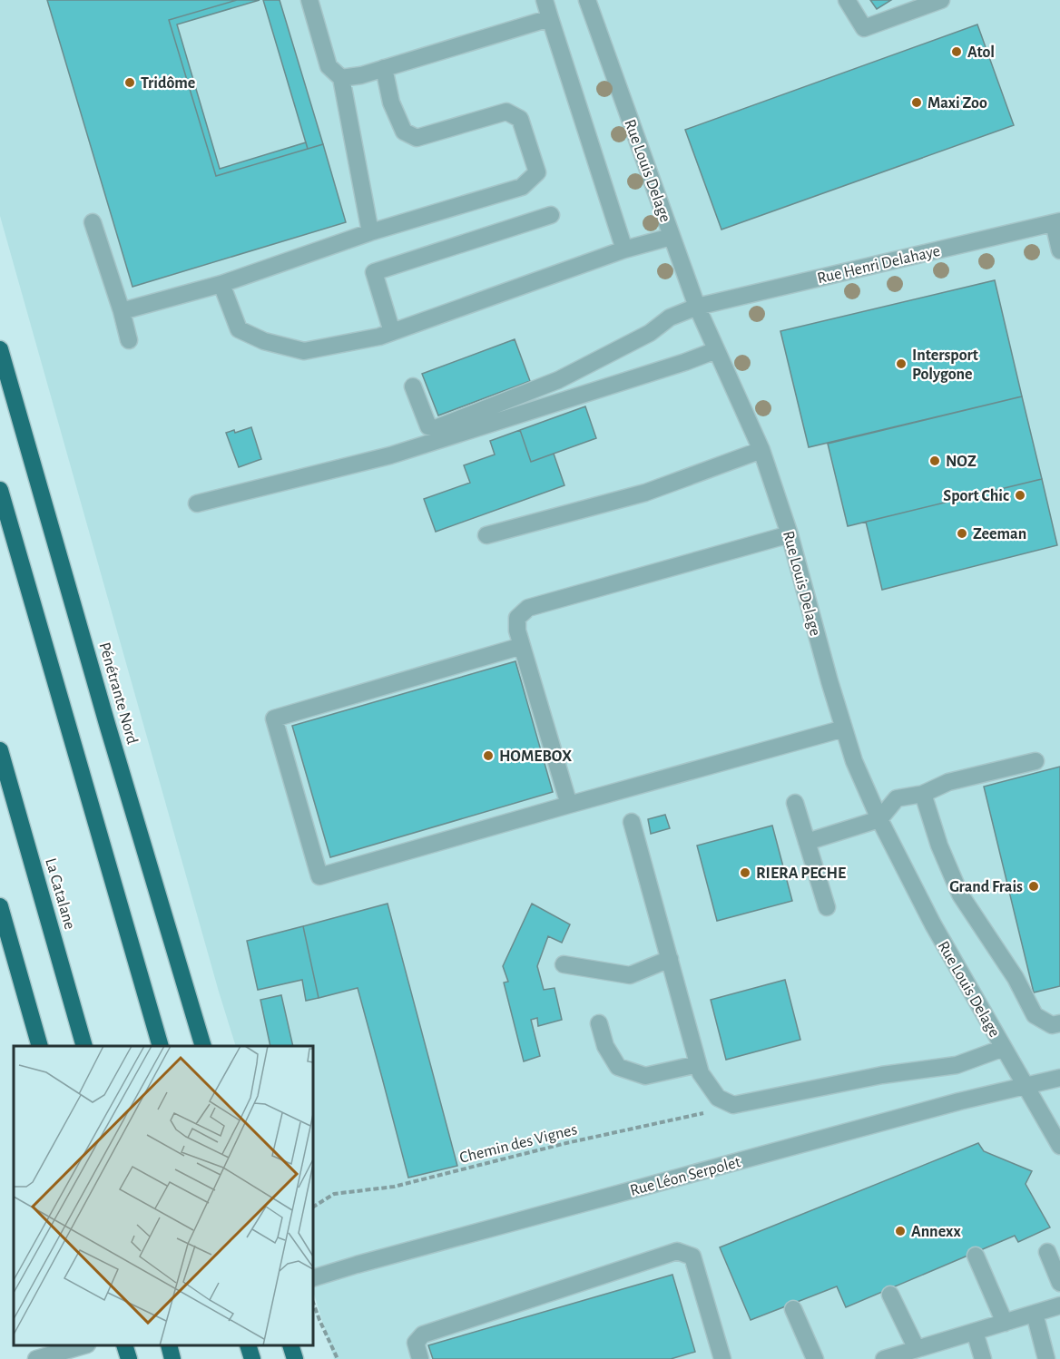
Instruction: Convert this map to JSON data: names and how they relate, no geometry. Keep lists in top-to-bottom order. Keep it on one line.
{"streets":{"highway":["Pénétrante Nord","La Catalane"],"street":["Rue Louis Delage","Rue Henri Delahaye","Rue Léon Serpolet"],"path":["Chemin des Vignes"]},"crossings":[["Rue Louis Delage","Rue Henri Delahaye"],["Rue Louis Delage","Rue Léon Serpolet"]],"places":["Atol","Tridôme","Maxi Zoo","Intersport Polygone","NOZ","Sport Chic","Zeeman","HOMEBOX","RIERA PECHE","Grand Frais","Annexx"]}
